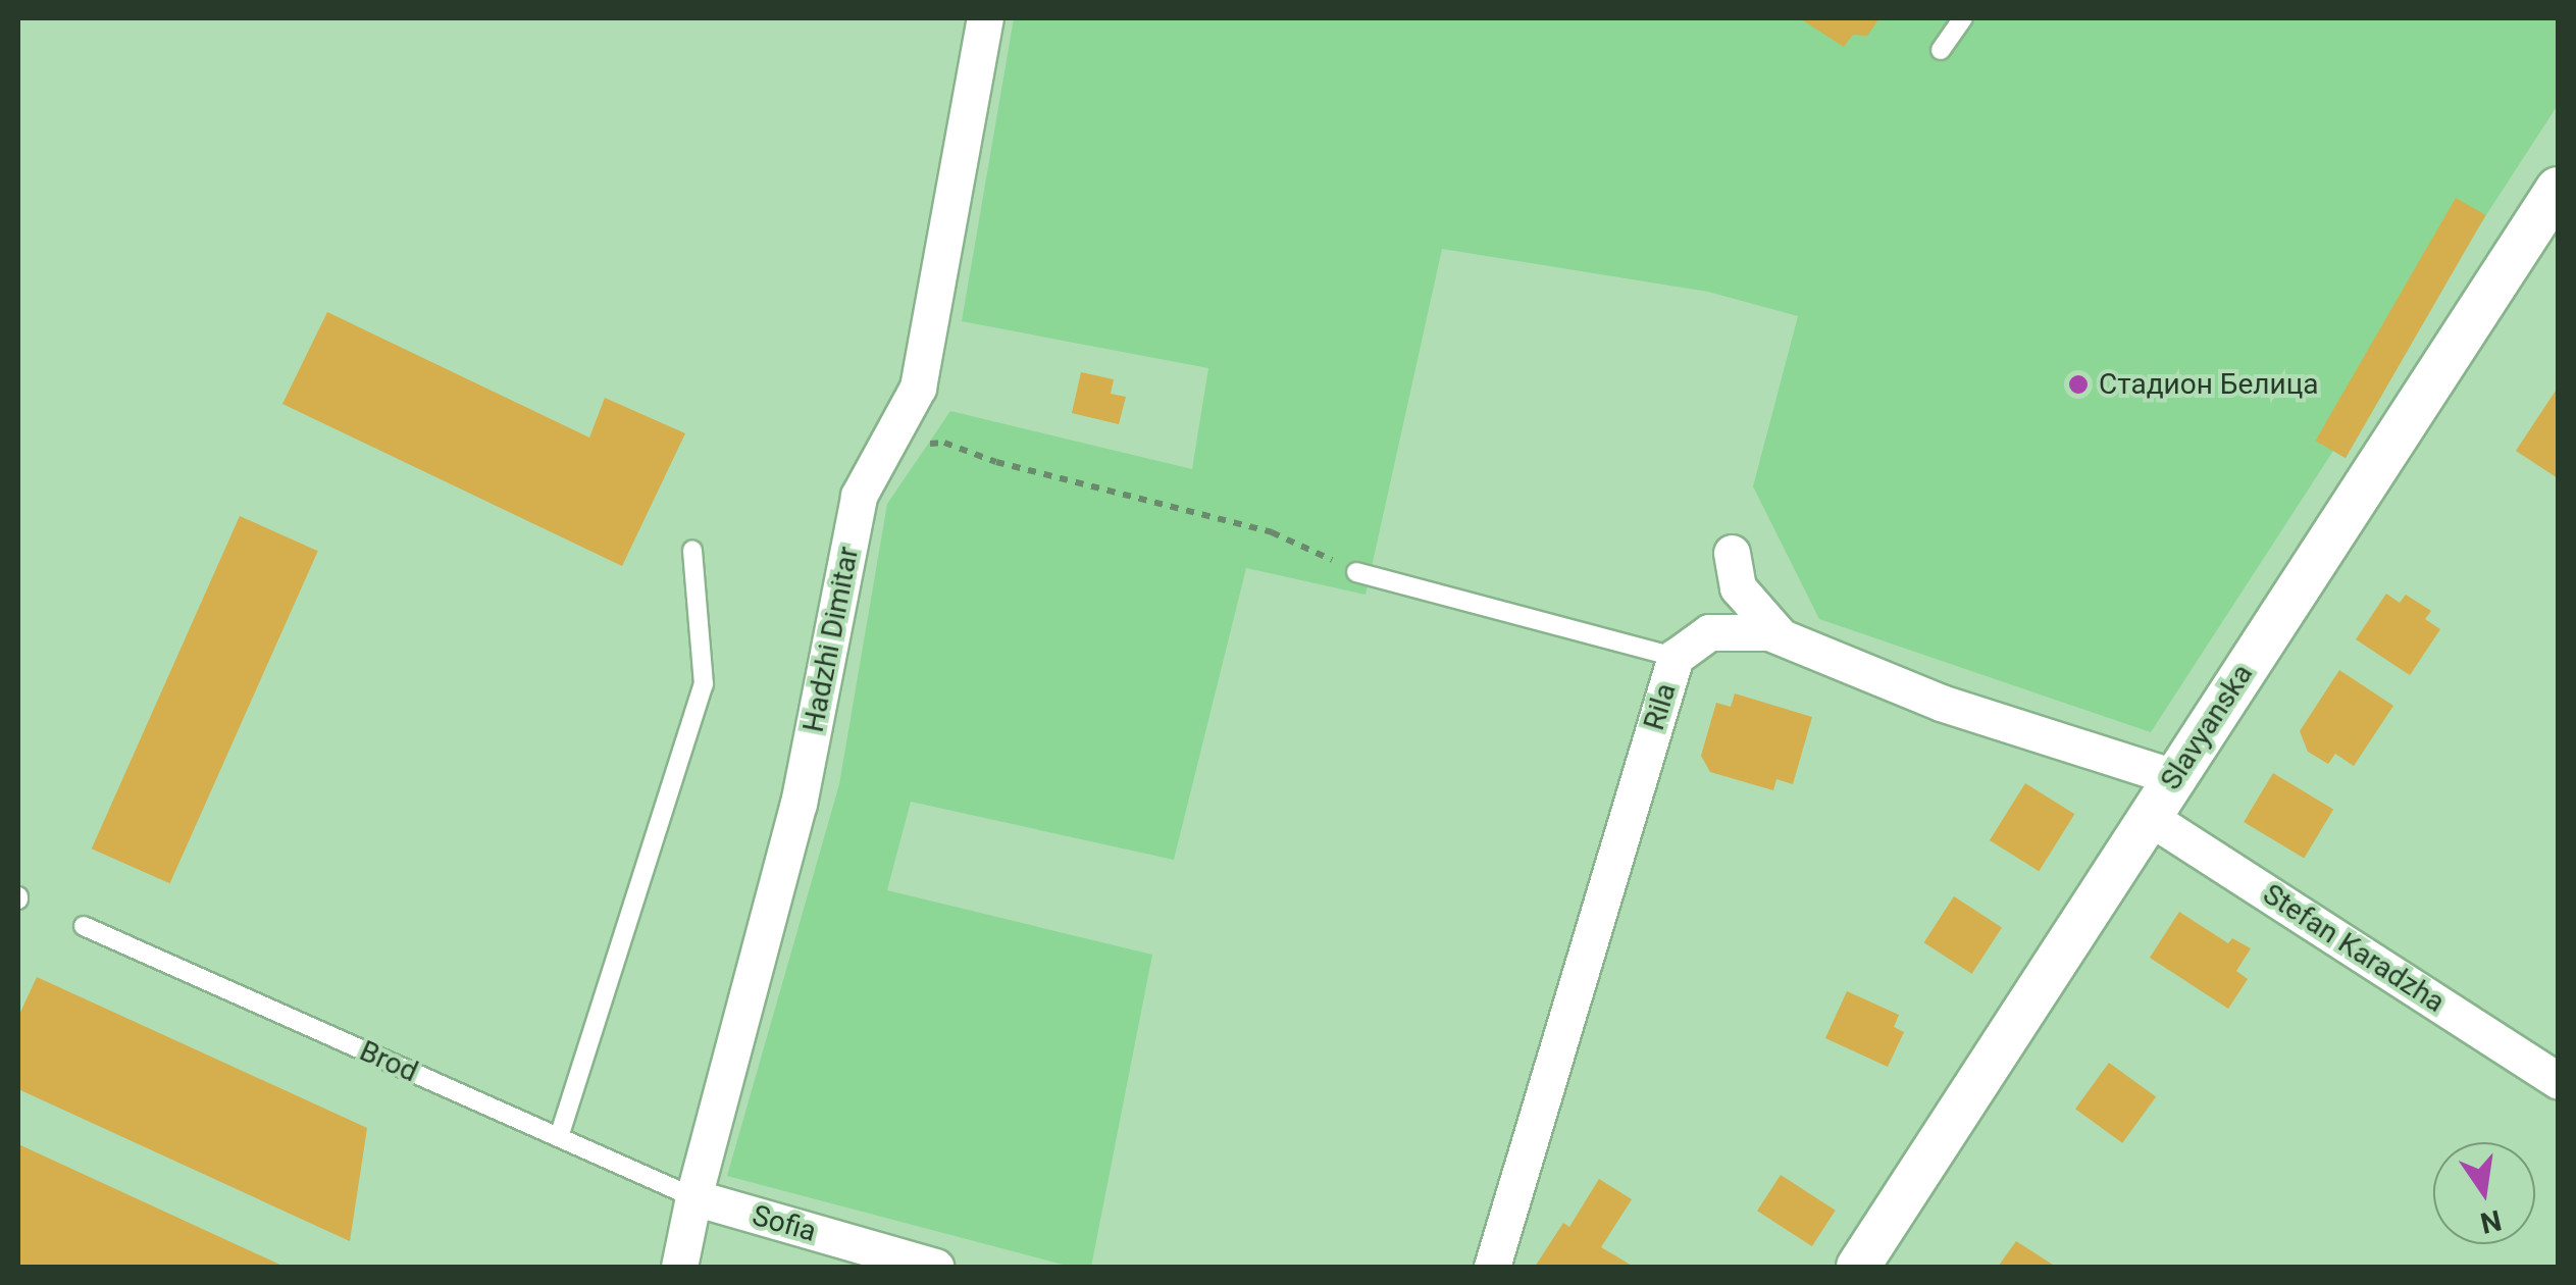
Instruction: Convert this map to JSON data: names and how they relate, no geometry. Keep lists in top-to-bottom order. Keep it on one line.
{"streets":{"street":["Hadzhi Dimitar","Rila","Slavyanska","Stefan Karadzha","Sofia"],"lane":["Brod"]},"crossings":[["Hadzhi Dimitar","Brod"],["Hadzhi Dimitar","Sofia"],["Rila","Slavyanska"],["Slavyanska","Stefan Karadzha"],["Brod","Sofia"]],"places":["Стадион Белица"],"north":"bottom"}
